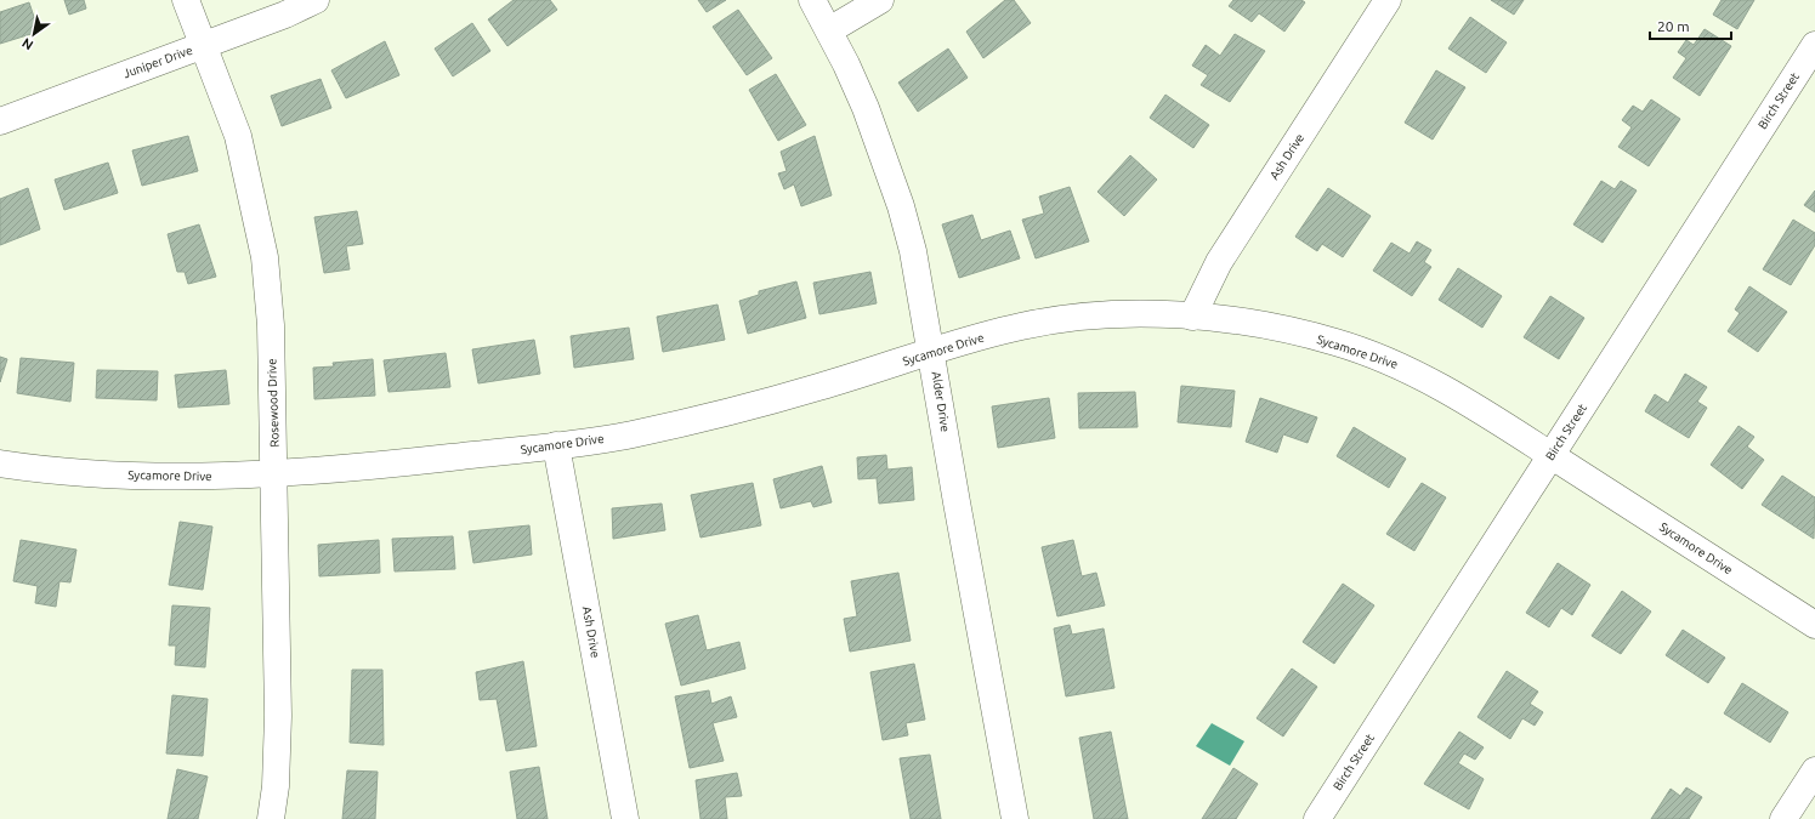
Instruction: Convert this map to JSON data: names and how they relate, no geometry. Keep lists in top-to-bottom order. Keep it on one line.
{"streets":{"street":["Juniper Drive","Birch Street","Ash Drive","Sycamore Drive","Alder Drive","Rosewood Drive"]},"crossings":[["Juniper Drive","Rosewood Drive"],["Birch Street","Sycamore Drive"],["Ash Drive","Sycamore Drive"],["Sycamore Drive","Alder Drive"],["Sycamore Drive","Rosewood Drive"]],"scale_bar":"20 m","north":"bottom left"}
